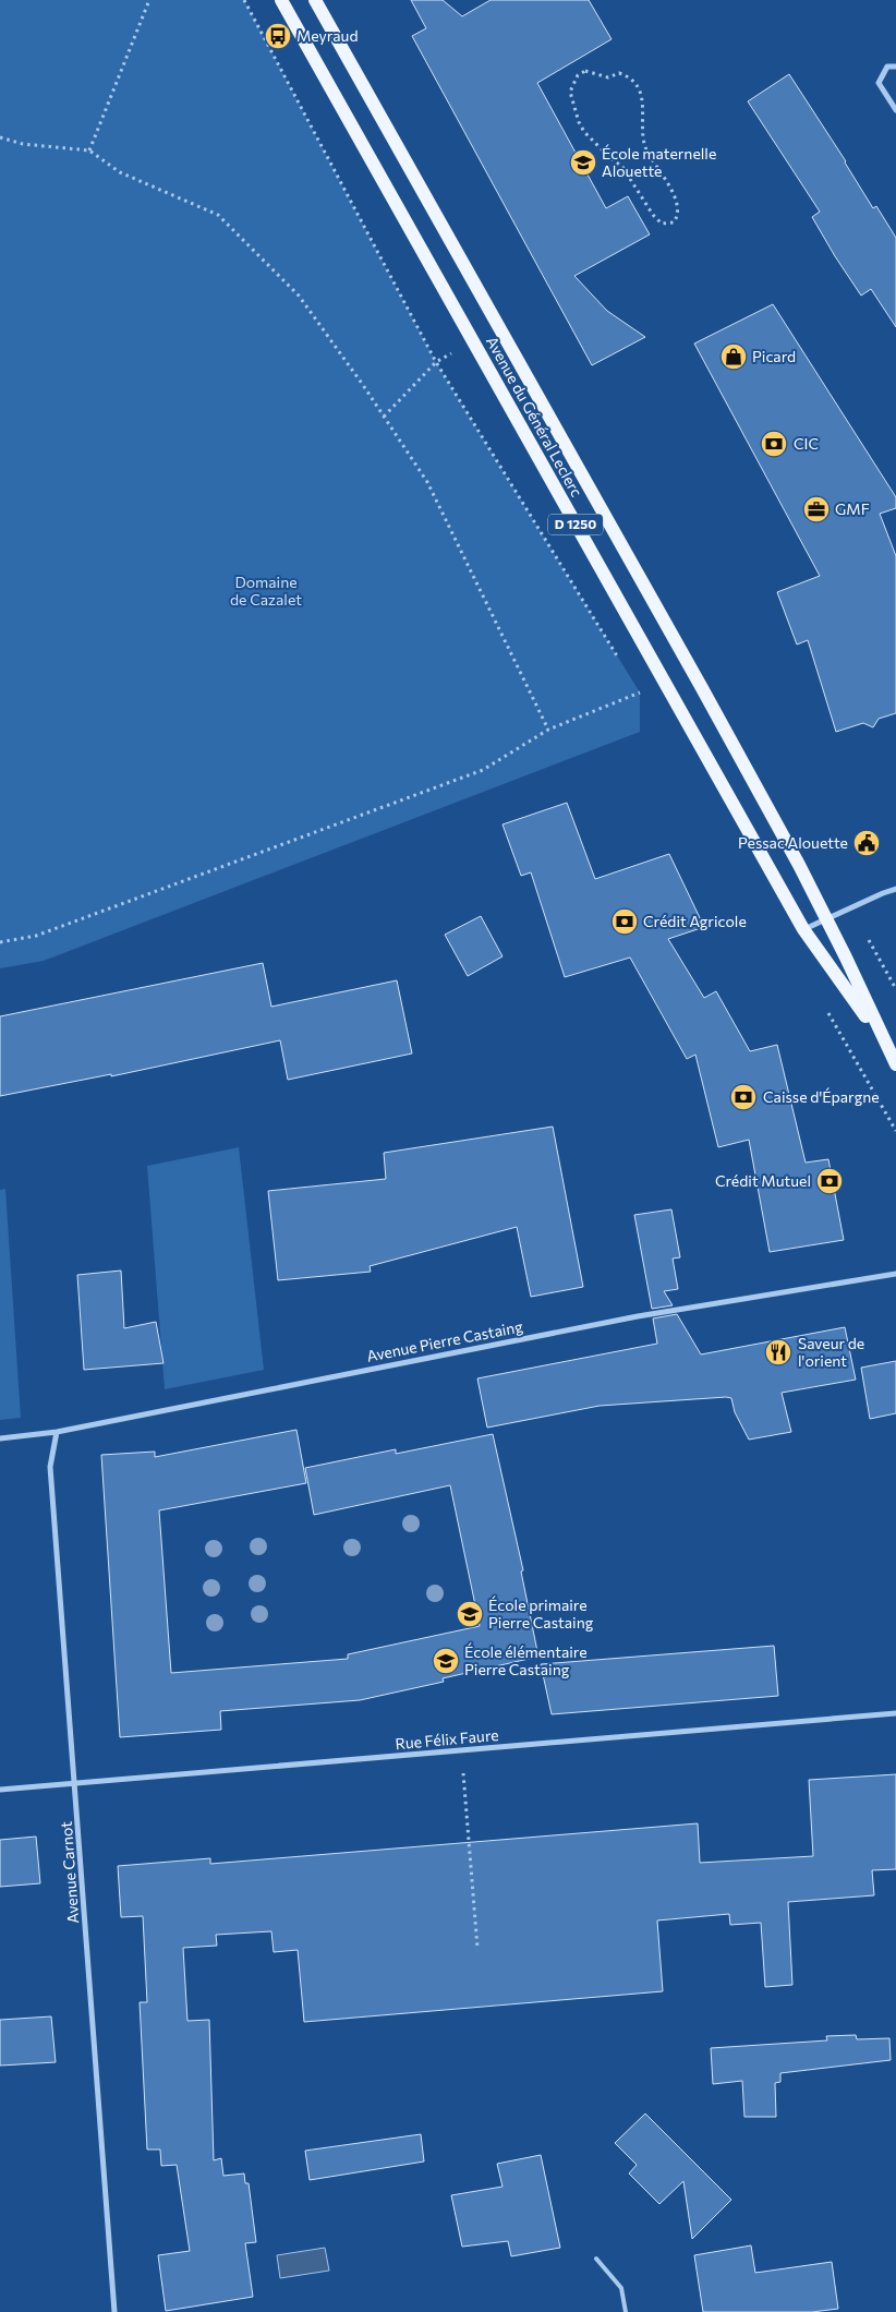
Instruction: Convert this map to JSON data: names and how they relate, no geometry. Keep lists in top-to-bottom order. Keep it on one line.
{"streets":{"main road":["Avenue du Général Leclerc","D 1250"],"street":["Avenue Pierre Castaing","Rue Félix Faure","Avenue Carnot"]},"crossings":[["Avenue Pierre Castaing","Avenue Carnot"],["Rue Félix Faure","Avenue Carnot"]],"parks":["Domaine de Cazalet"],"places":{"bus stop":["Meyraud"],"school or university":["École maternelle Alouette","École primaire Pierre Castaing","École élémentaire Pierre Castaing"],"shop":["Picard"],"bank":["CIC","Crédit Agricole","Caisse d'Épargne","Crédit Mutuel"],"office":["GMF"],"public building":["Pessac Alouette"],"restaurant":["Saveur de l'orient"]}}
